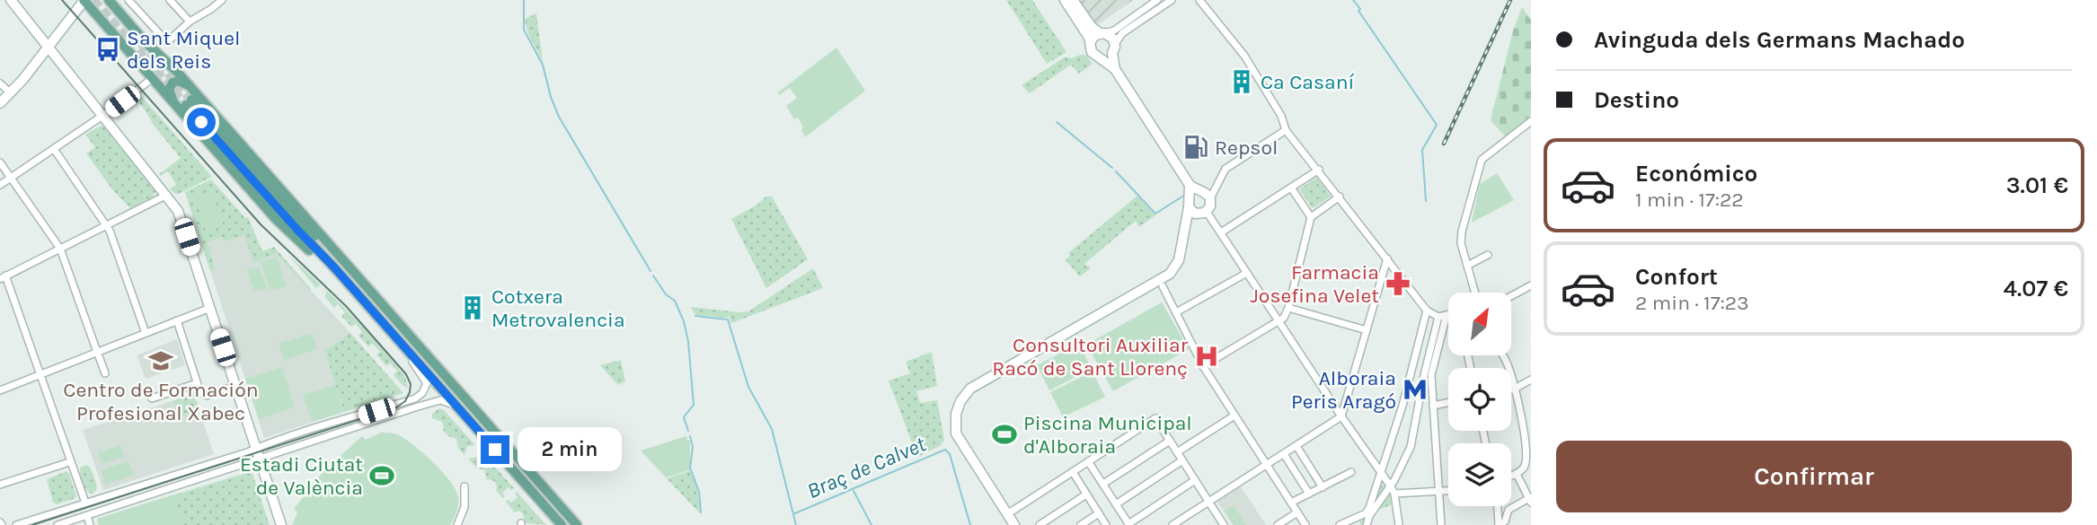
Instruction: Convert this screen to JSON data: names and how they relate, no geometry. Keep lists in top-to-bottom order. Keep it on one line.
{"water":["Braç de Calvet"],"places":{"bus stop":["Sant Miquel dels Reis"],"building":["Ca Casaní","Cotxera Metrovalencia"],"fuel station":["Repsol"],"pharmacy":["Farmacia Josefina Velet"],"hospital":["Consultori Auxiliar Racó de Sant Llorenç"],"school or university":["Centro de Formación Profesional Xabec"],"metro station":["Alboraia Peris Aragó"],"sports":["Piscina Municipal d'Alboraia","Estadi Ciutat de València"]},"north":"top right","page":{"banner":["Avinguda dels Germans Machado","Destino"],"list":[{"name":"Económico","note":"1 min · 17:22","value":"3.01 €"},{"name":"Confort","note":"2 min · 17:23","value":"4.07 €"}],"bubble":"2 min","buttons":"Confirmar"}}
